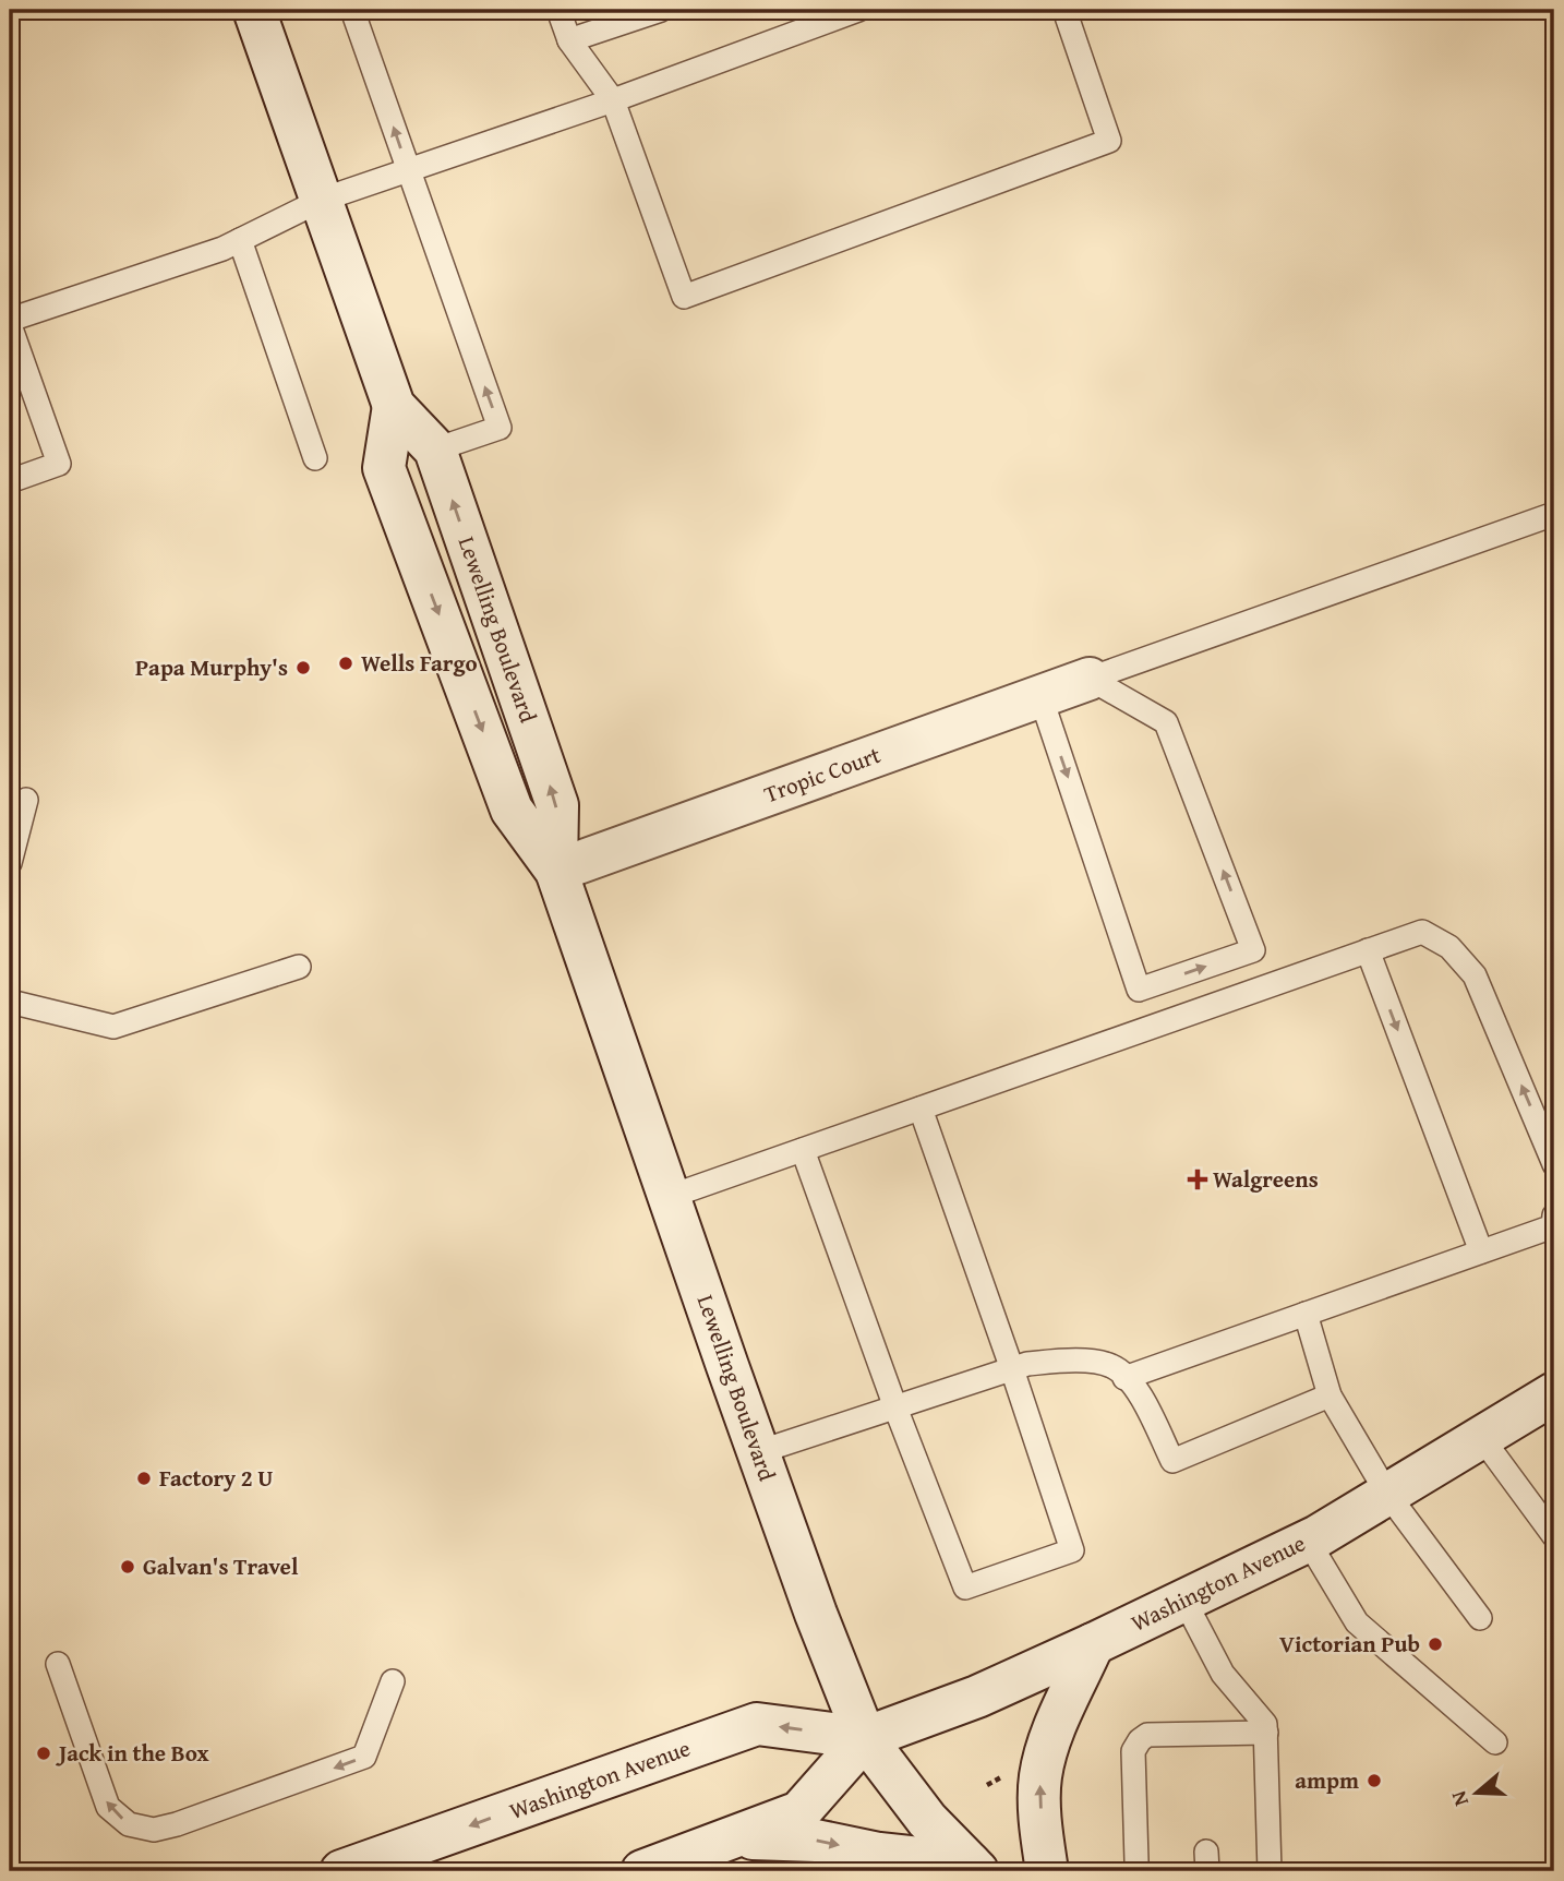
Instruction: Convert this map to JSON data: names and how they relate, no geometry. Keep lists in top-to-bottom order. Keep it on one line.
{"streets":{"main road":["Lewelling Boulevard","Tropic Court","Washington Avenue"]},"crossings":[["Lewelling Boulevard","Tropic Court"],["Lewelling Boulevard","Washington Avenue"]],"places":{"other":["Wells Fargo","Papa Murphy's","Factory 2 U","Galvan's Travel","Victorian Pub","Jack in the Box","ampm"],"health":["Walgreens"]},"north":"left"}
